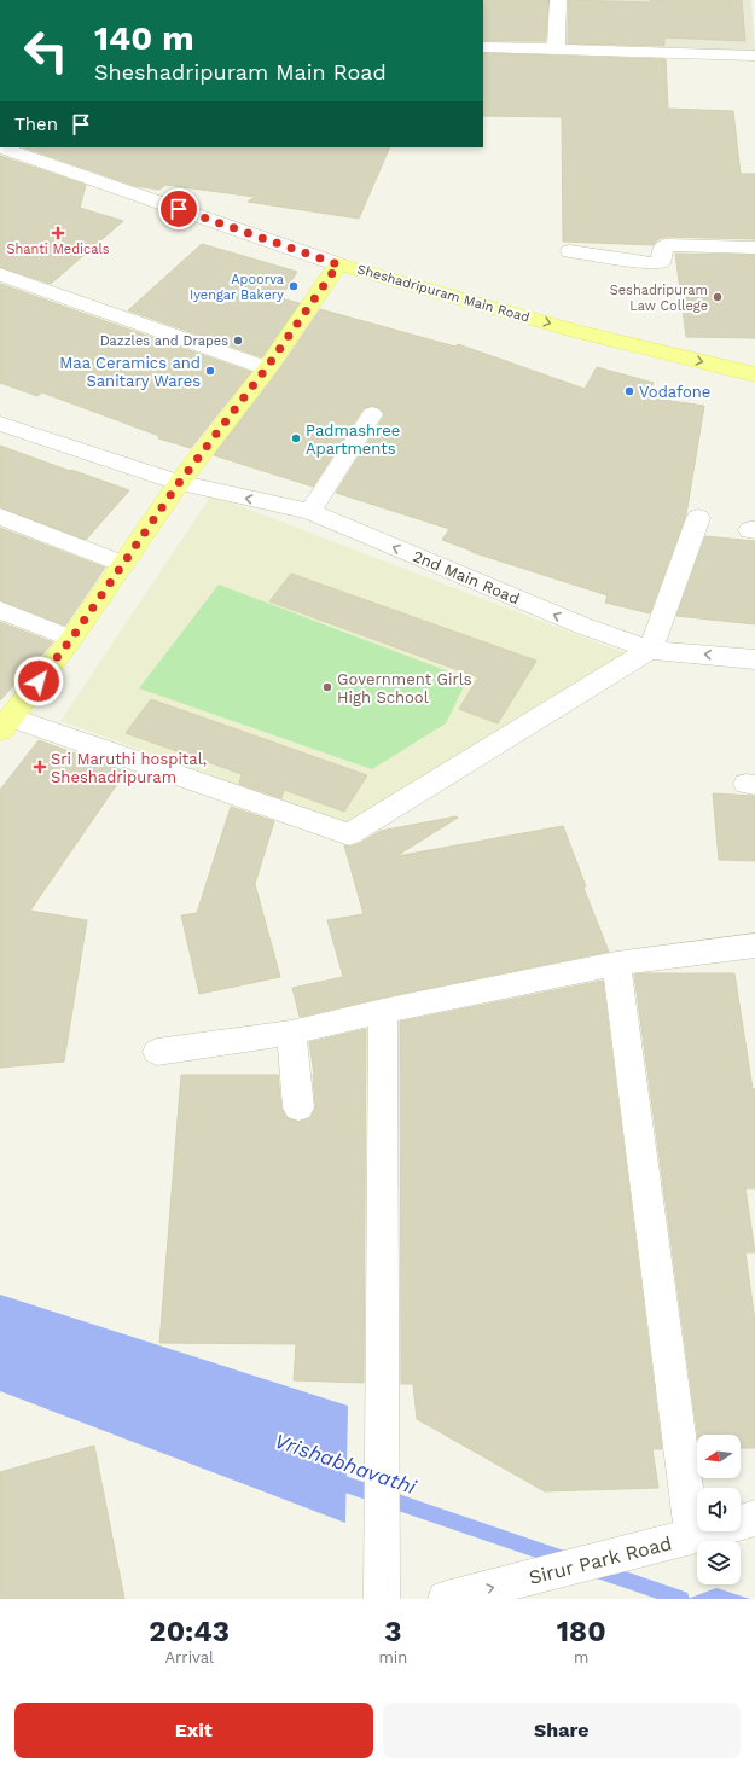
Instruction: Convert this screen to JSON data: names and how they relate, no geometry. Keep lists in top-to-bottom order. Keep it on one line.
{"streets":{"main road":["Sheshadripuram Main Road"],"street":["2nd Main Road","Sirur Park Road"]},"one_way":["Sheshadripuram Main Road","2nd Main Road","Sirur Park Road"],"water":["Vrishabhavathi"],"places":{"health":["Shanti Medicals","Sri Maruthi hospital, Sheshadripuram"],"other":["Apoorva Iyengar Bakery","Seshadripuram Law College","Dazzles and Drapes","Maa Ceramics and Sanitary Wares","Vodafone","Padmashree Apartments","Government Girls High School"]},"north":"left","page":{"turn":["140 m","Sheshadripuram Main Road"],"then":"Then","eta":["20:43","Arrival","3","min","180","m"],"buttons":["Exit","Share"]}}
